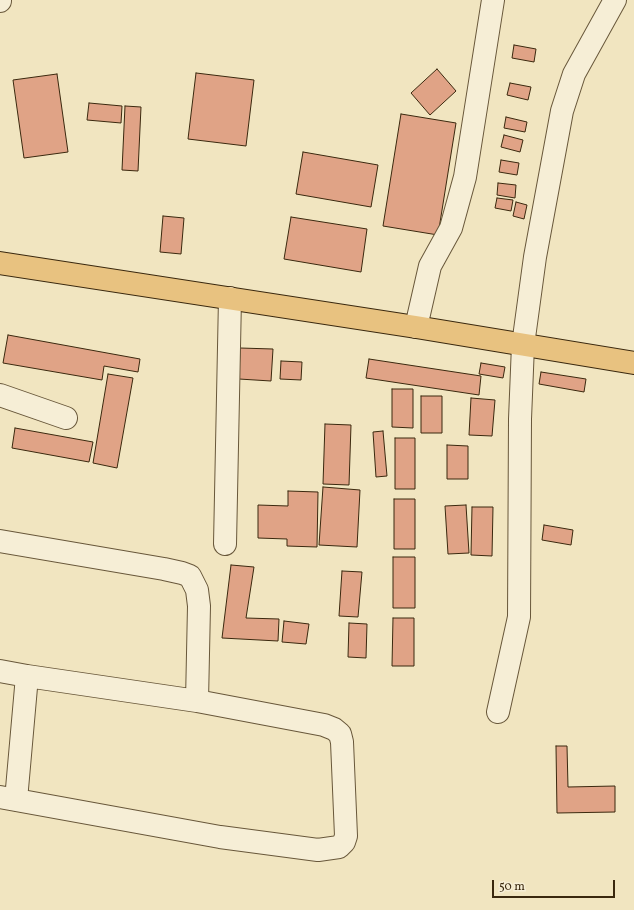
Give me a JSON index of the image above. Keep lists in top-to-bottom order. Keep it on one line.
{"scale_bar":"50 m"}
